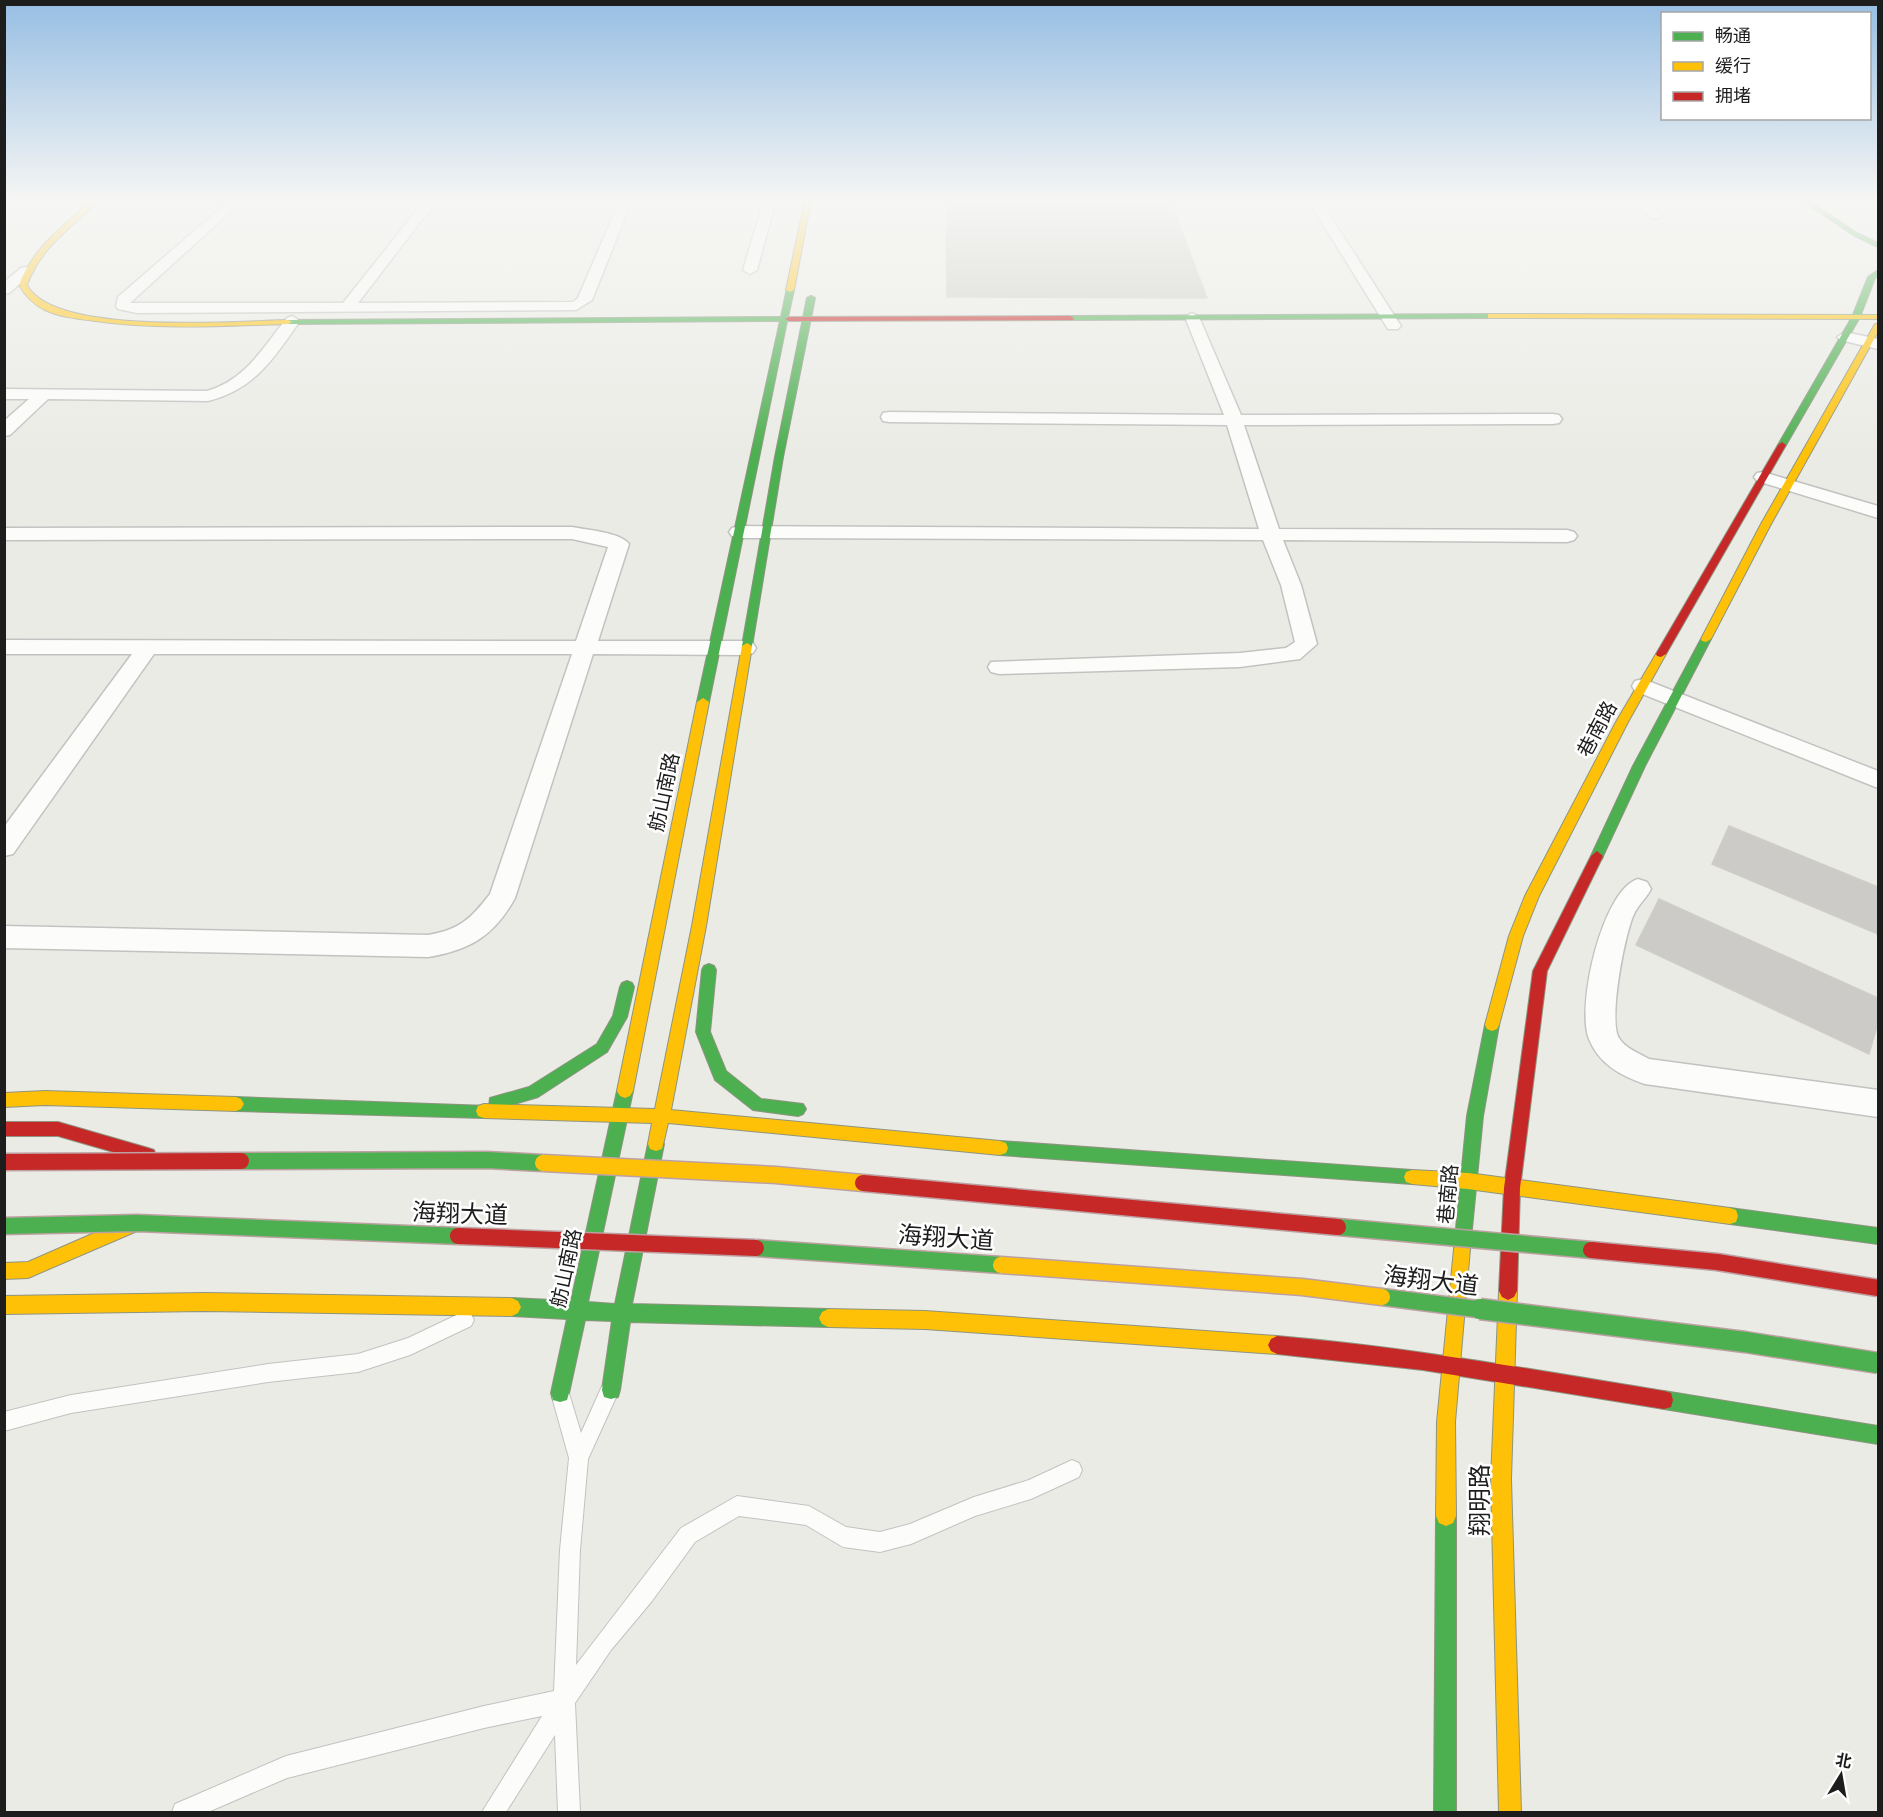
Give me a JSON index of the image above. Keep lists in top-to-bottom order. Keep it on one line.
{"streets":{"main road":["巷南路","舫山南路","海翔大道","翔明路"]},"crossings":[["巷南路","翔明路"]],"legend":["畅通","缓行","拥堵"],"north":"top"}
